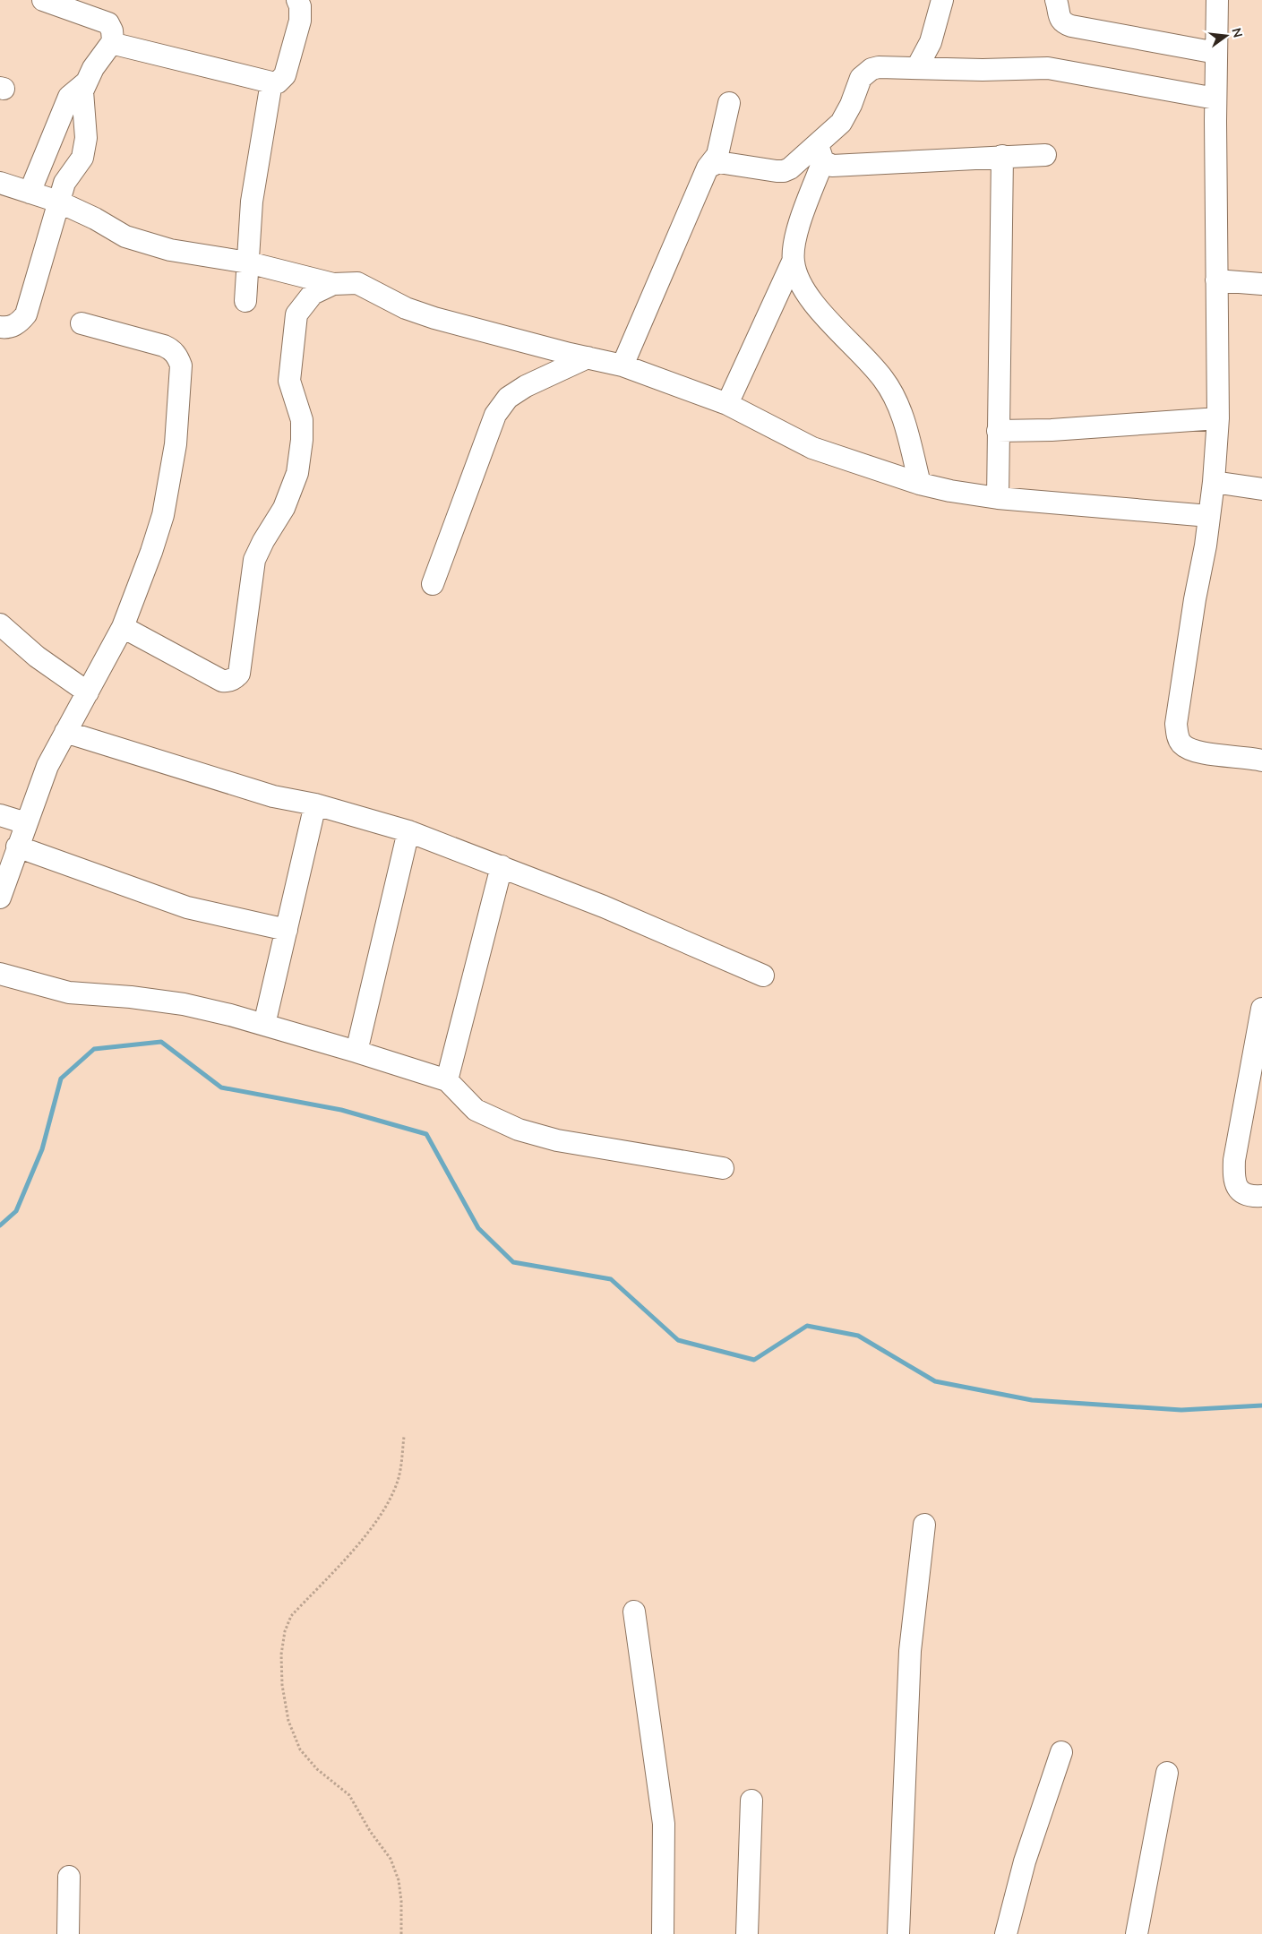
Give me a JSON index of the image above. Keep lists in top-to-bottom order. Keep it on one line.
{"north":"right"}
